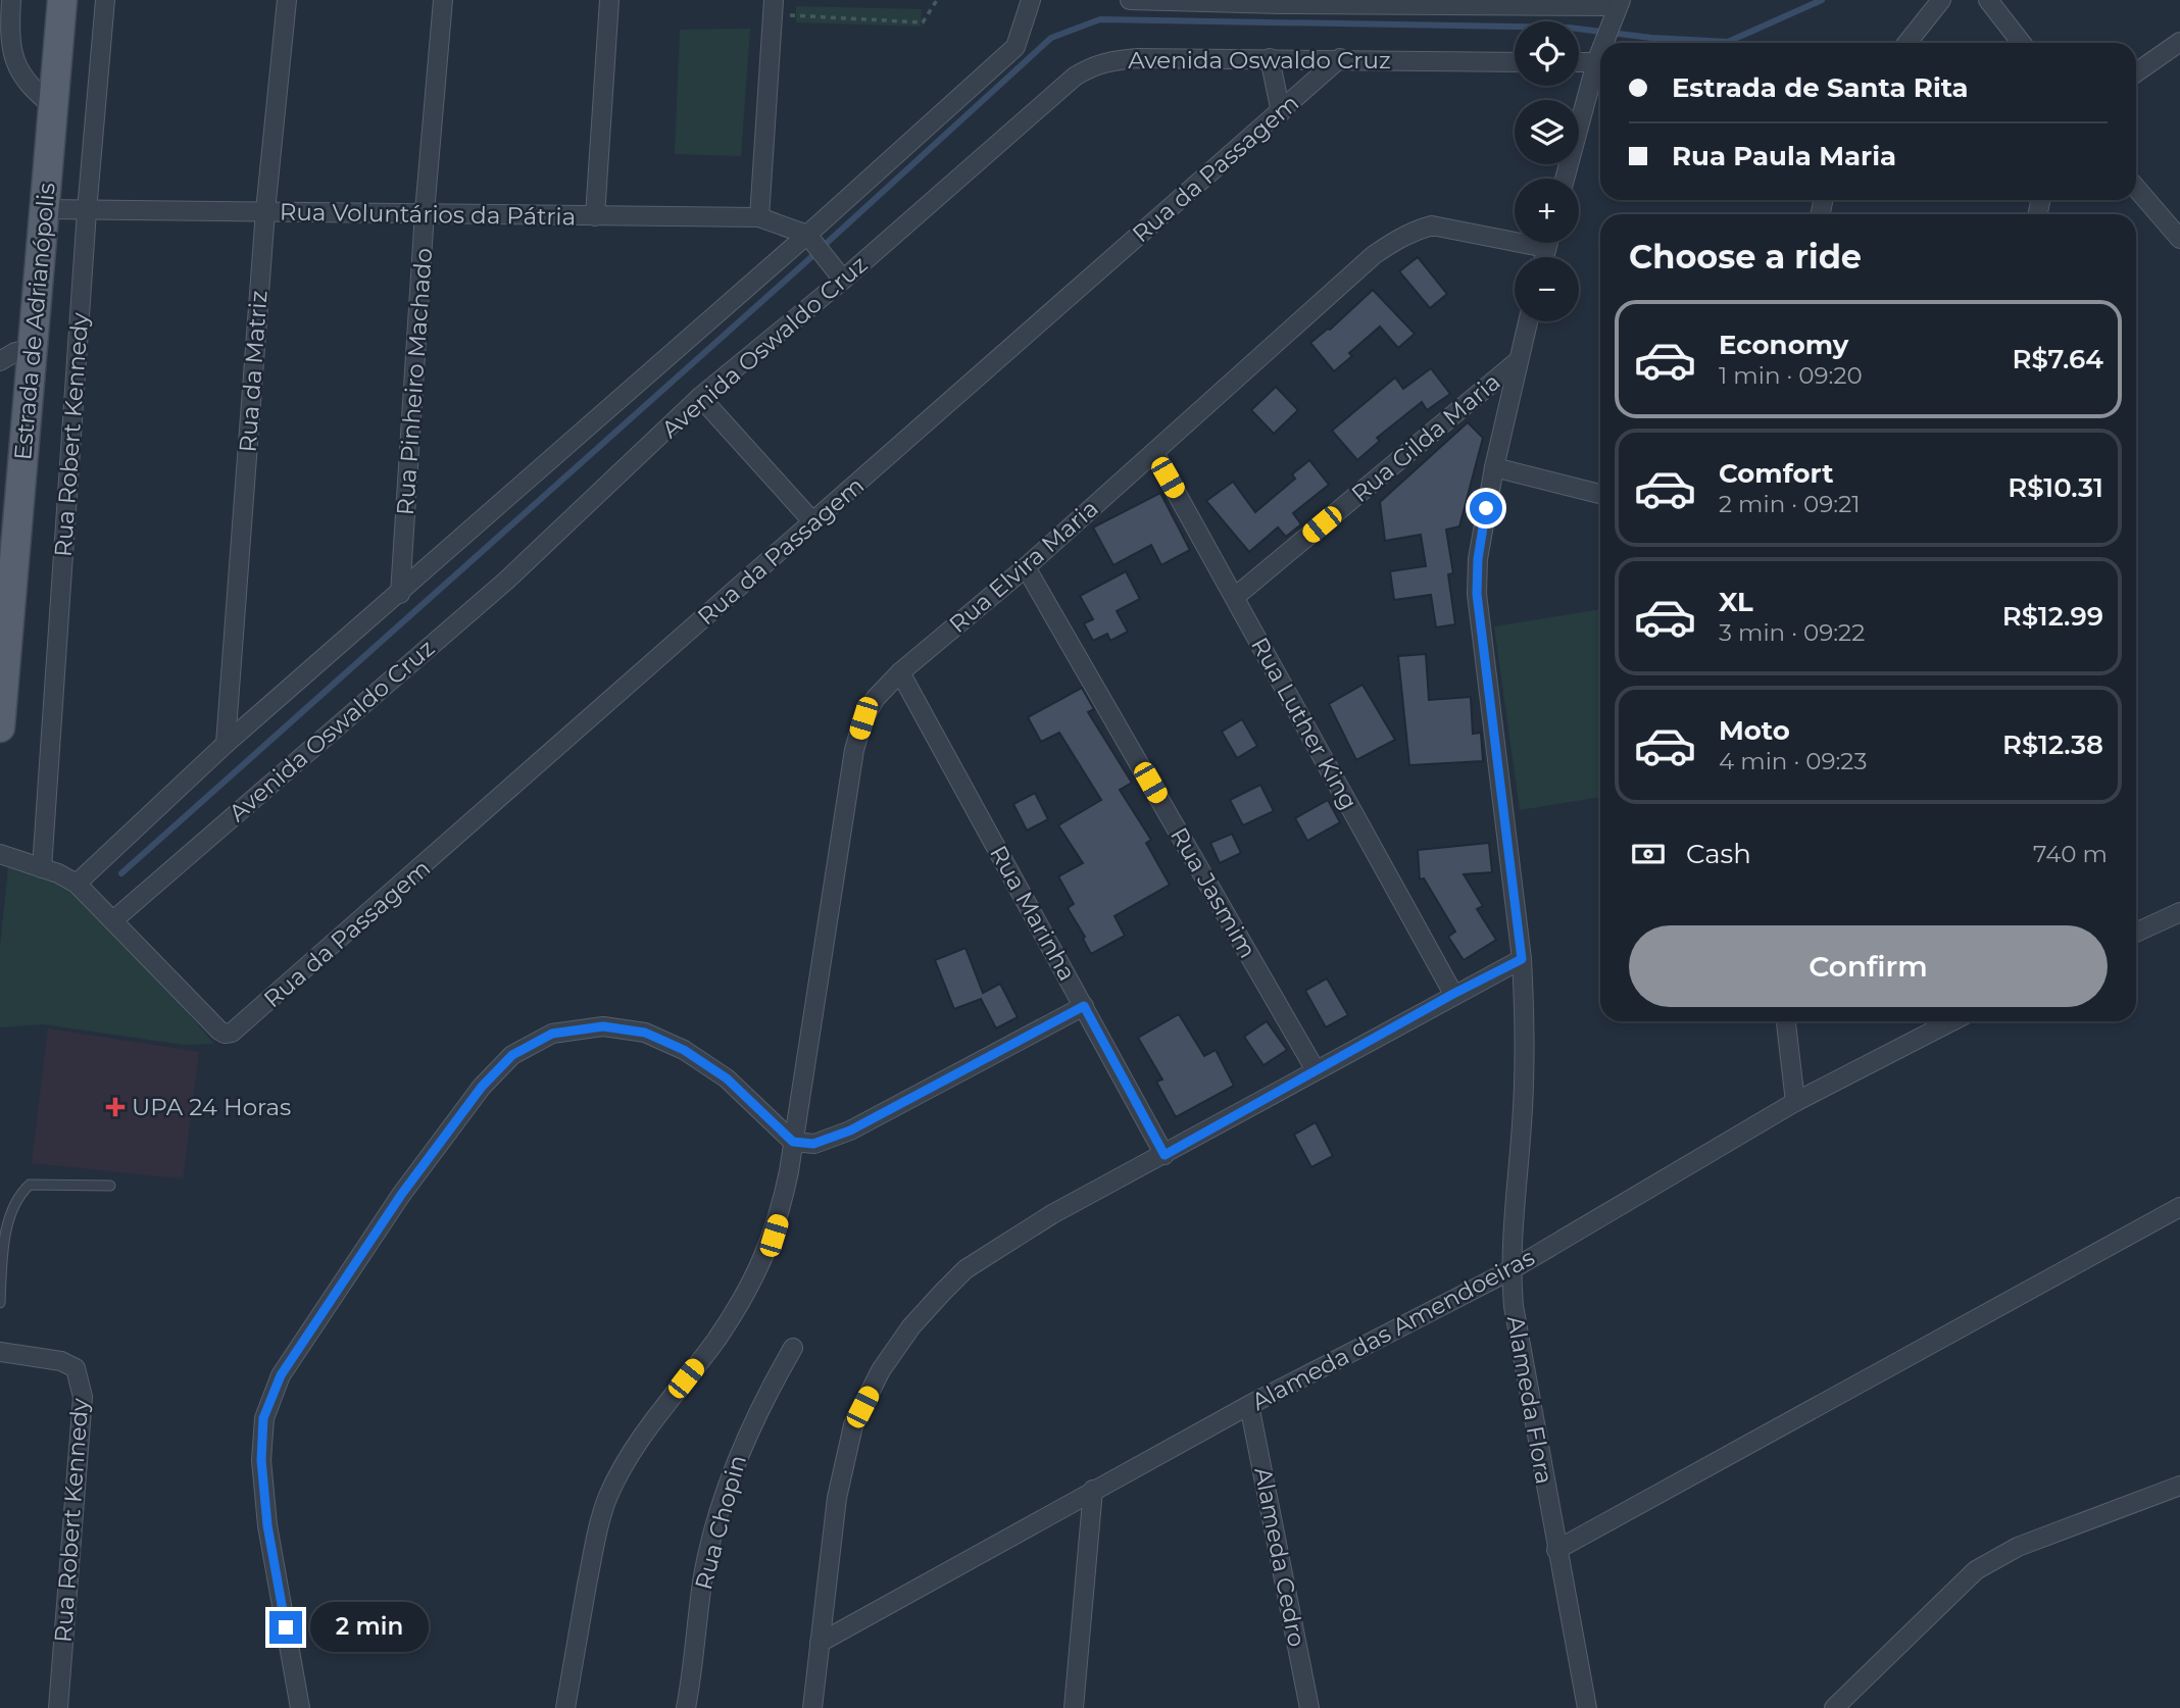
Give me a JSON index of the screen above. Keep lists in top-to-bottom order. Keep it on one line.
{"streets":{"main road":["Estrada de Adrianópolis"],"street":["Avenida Oswaldo Cruz","Rua da Passagem","Rua Voluntários da Pátria","Rua da Matriz","Rua Pinheiro Machado","Rua Robert Kennedy","Rua Gilda Maria","Rua Elvira Maria","Rua Luther King","Rua Jasmim","Rua Marinha","Alameda das Amendoeiras","Alameda Flora","Rua Chopin","Alameda Cedro"]},"crossings":[["Avenida Oswaldo Cruz","Rua da Passagem"],["Rua Voluntários da Pátria","Estrada de Adrianópolis"],["Rua Voluntários da Pátria","Rua da Matriz"],["Rua Voluntários da Pátria","Rua Pinheiro Machado"],["Rua Voluntários da Pátria","Rua Robert Kennedy"],["Rua Gilda Maria","Rua Luther King"],["Rua Gilda Maria","Alameda Flora"],["Rua Elvira Maria","Rua Luther King"],["Rua Elvira Maria","Rua Jasmim"],["Rua Elvira Maria","Rua Marinha"],["Alameda das Amendoeiras","Alameda Flora"],["Alameda das Amendoeiras","Alameda Cedro"]],"places":{"health":["UPA 24 Horas"]},"page":{"map_buttons":["+","−"],"banner":["Estrada de Santa Rita","Rua Paula Maria"],"heading":"Choose a ride","list":[{"name":"Economy","note":"1 min · 09:20","value":"R$7.64"},{"name":"Comfort","note":"2 min · 09:21","value":"R$10.31"},{"name":"XL","note":"3 min · 09:22","value":"R$12.99"},{"name":"Moto","note":"4 min · 09:23","value":"R$12.38"}],"pay":["Cash","740 m"],"buttons":"Confirm","bubble":"2 min"}}
